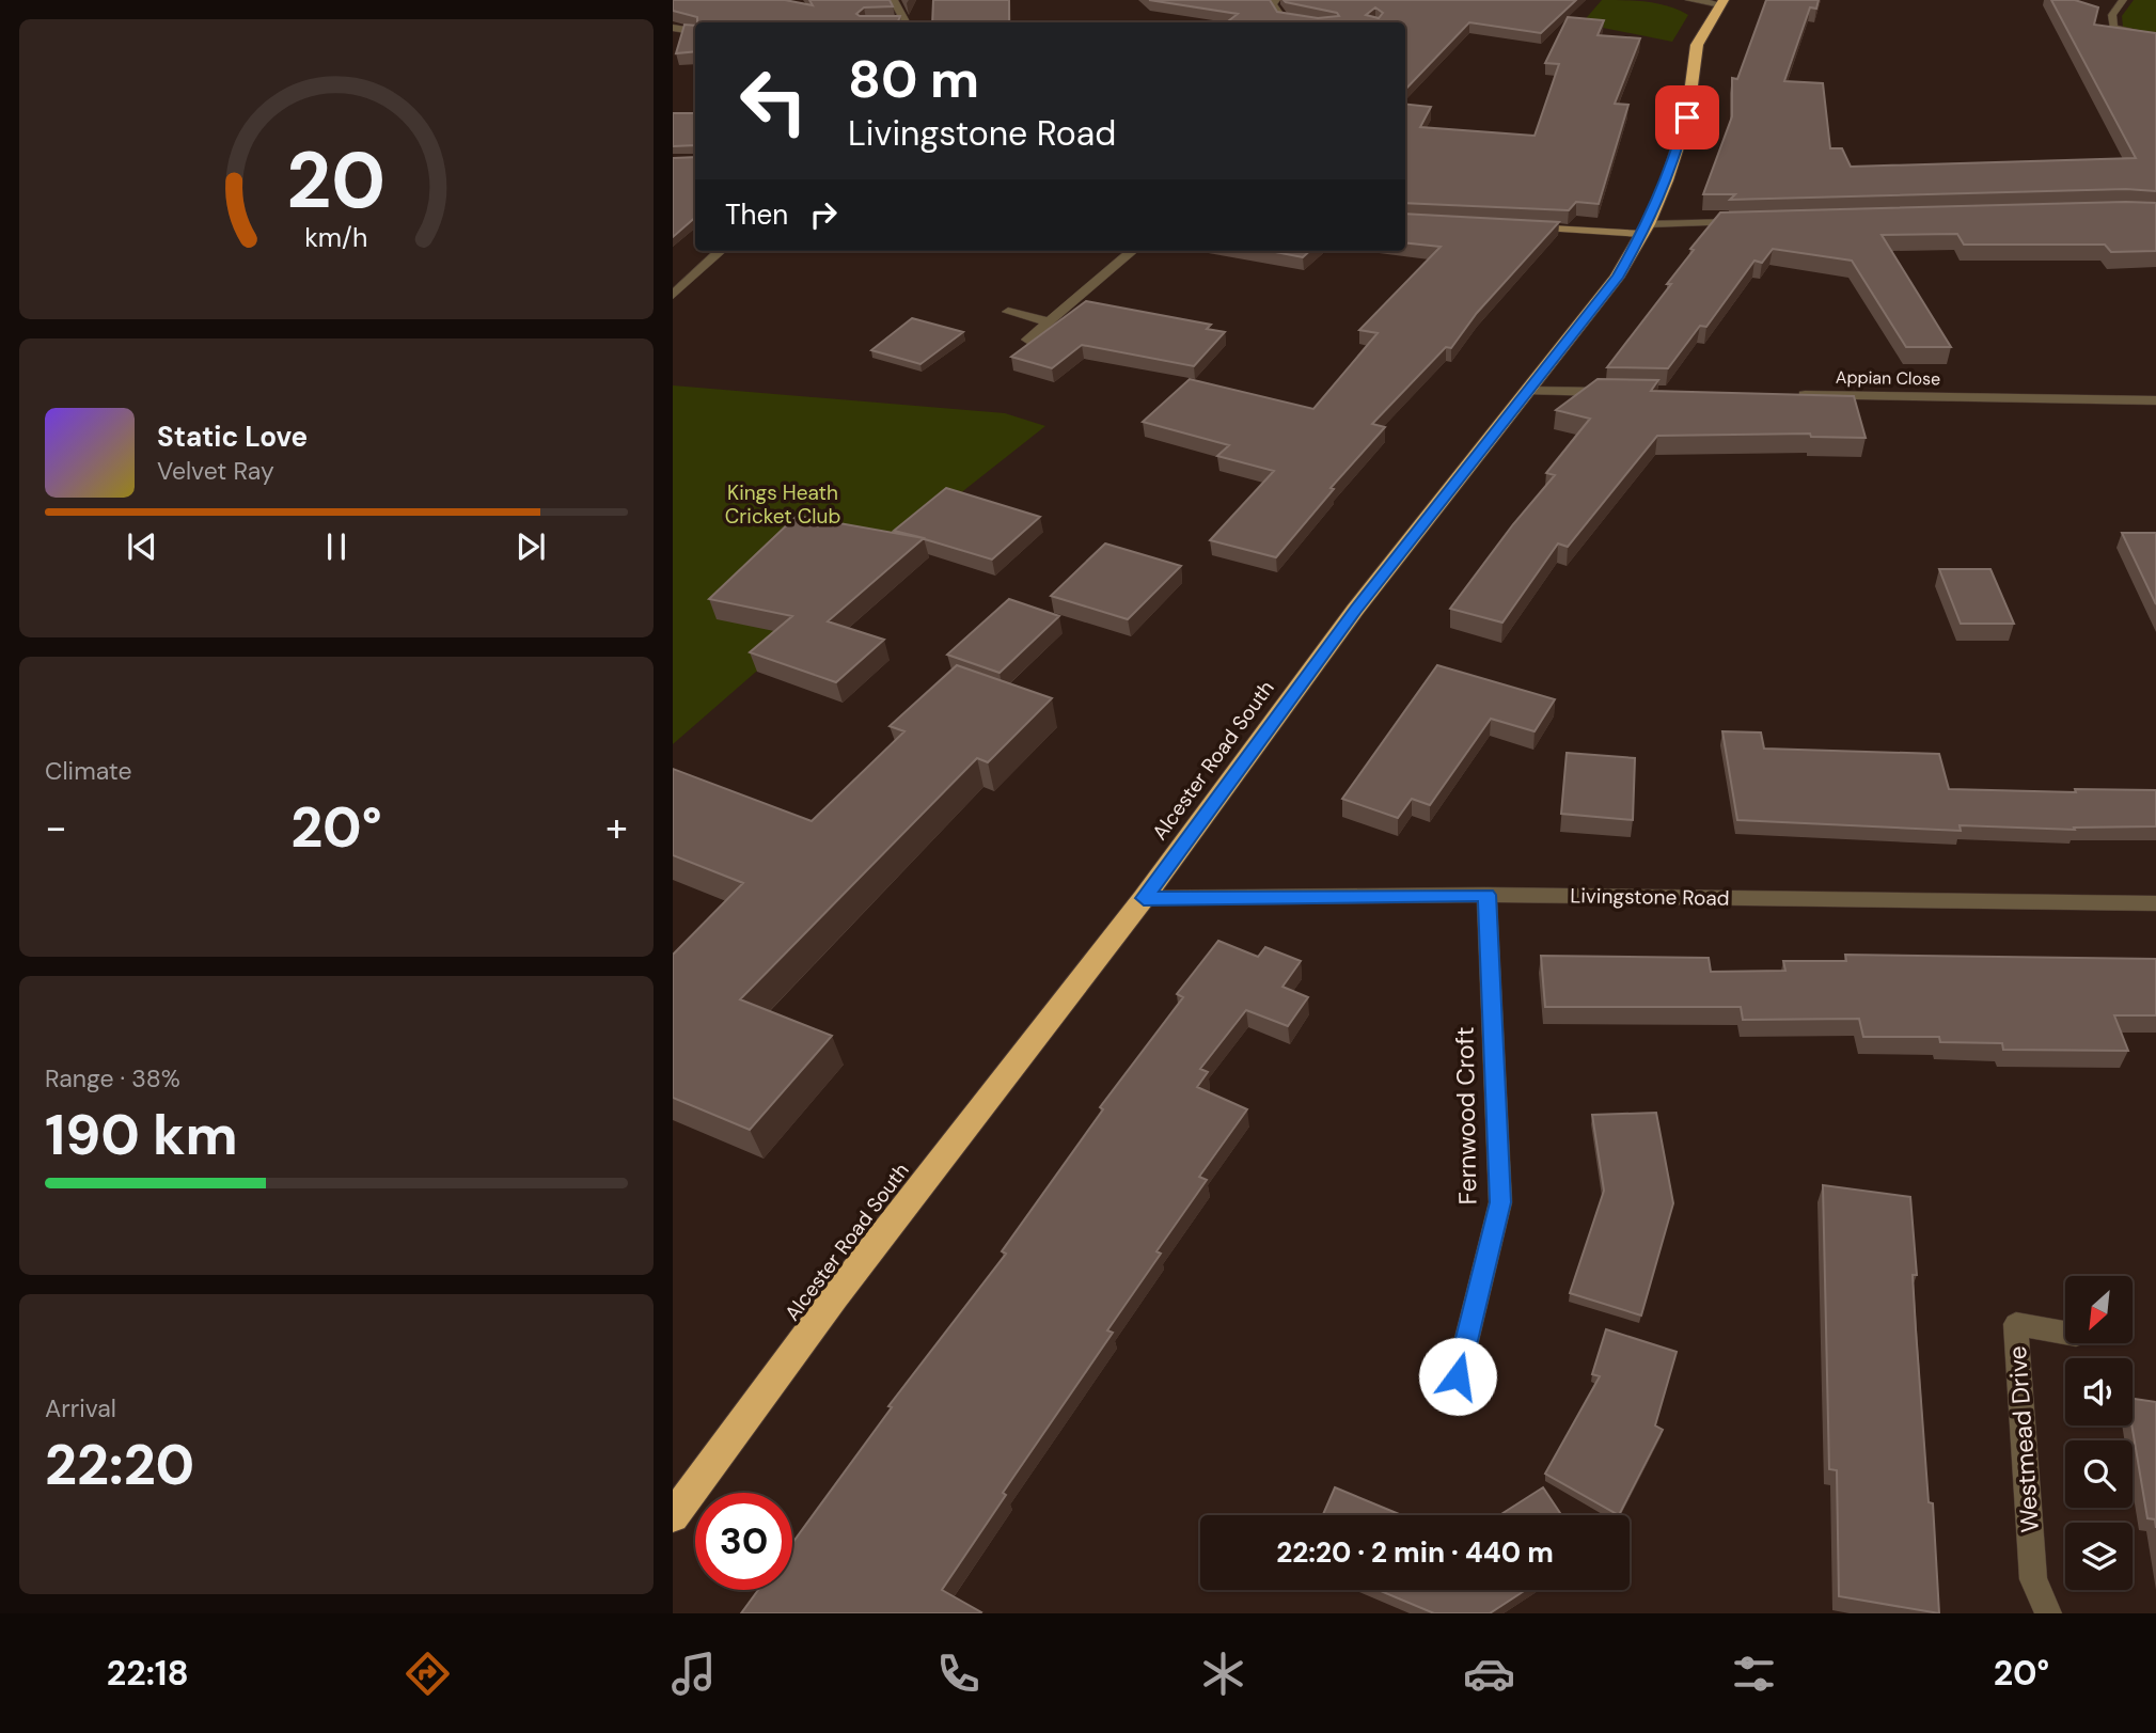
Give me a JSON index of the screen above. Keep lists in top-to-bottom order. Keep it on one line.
{"streets":{"highway":["Alcester Road South"],"street":["Appian Close","Livingstone Road","Fernwood Croft","Westmead Drive"]},"crossings":[["Alcester Road South","Livingstone Road"],["Livingstone Road","Fernwood Croft"]],"parks":["Kings Heath Cricket Club"],"north":"bottom left","page":{"turn":["80 m","Livingstone Road"],"then":"Then","song":["Static Love","Velvet Ray"],"tile":["Climate",["Range · 38%","190 km"],["Arrival","22:20"]],"heat":["−","20°","+"],"limit":"30","trip":"22:20 · 2 min · 440 m","tabs":["22:18","20°"],"gauge":["20","km/h"]}}
